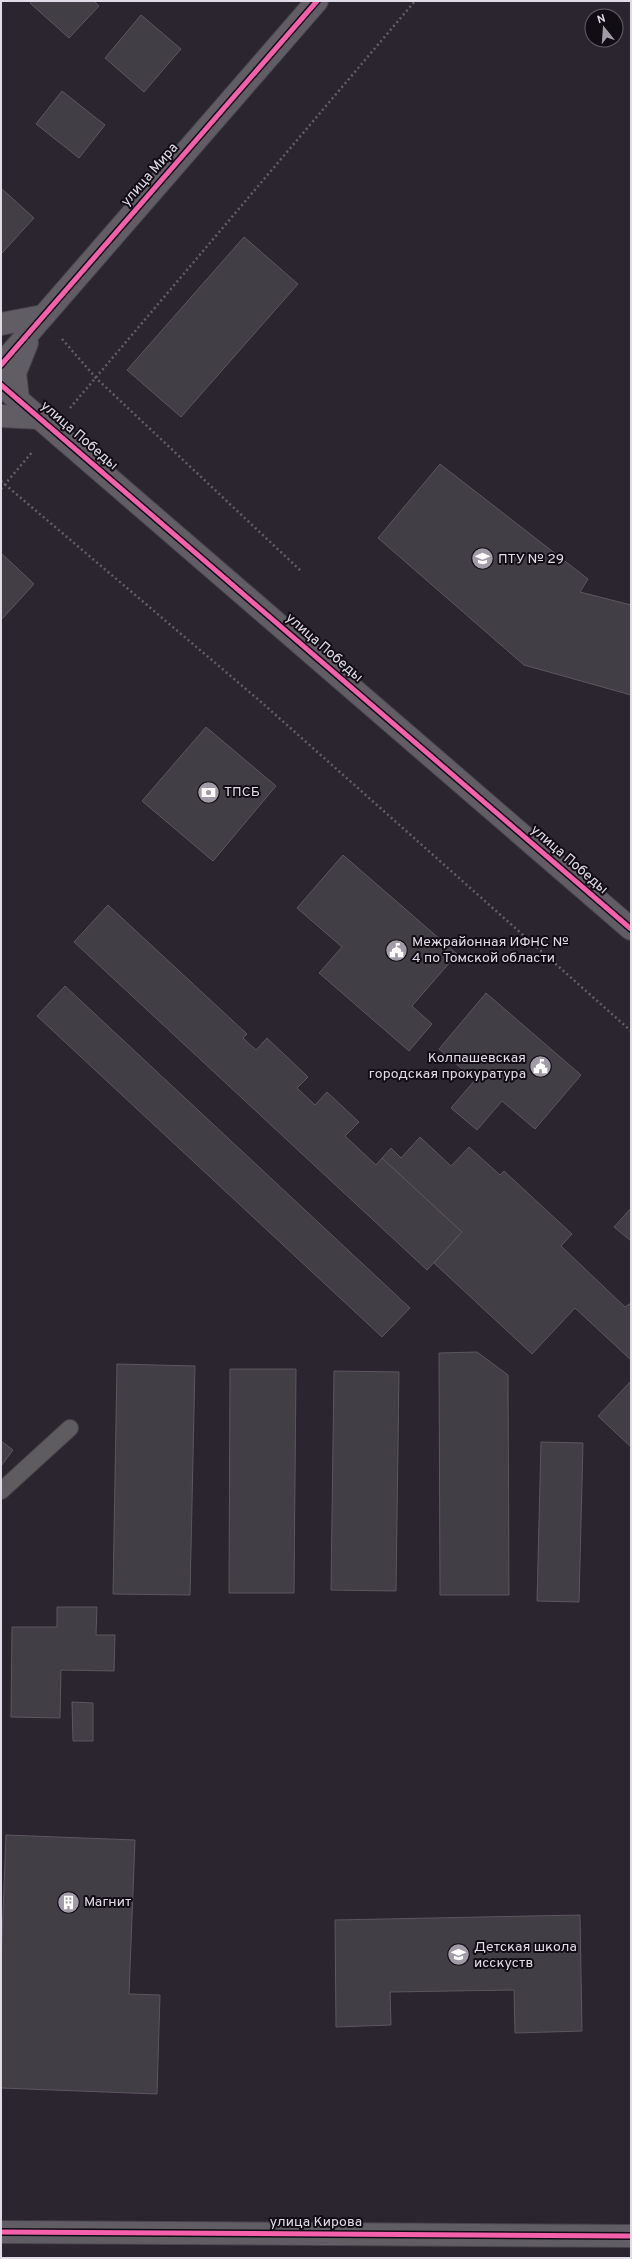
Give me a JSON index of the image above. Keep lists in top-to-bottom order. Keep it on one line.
{"streets":{"street":["улица Мира","улица Победы","улица Кирова"]},"places":{"school or university":["ПТУ № 29","Детская школа исскуств"],"bank":["ТПСБ"],"public building":["Межрайонная ИФНС № 4 по Томской области","Колпашевская городская прокуратура"],"building":["Магнит"]},"north":"top"}
